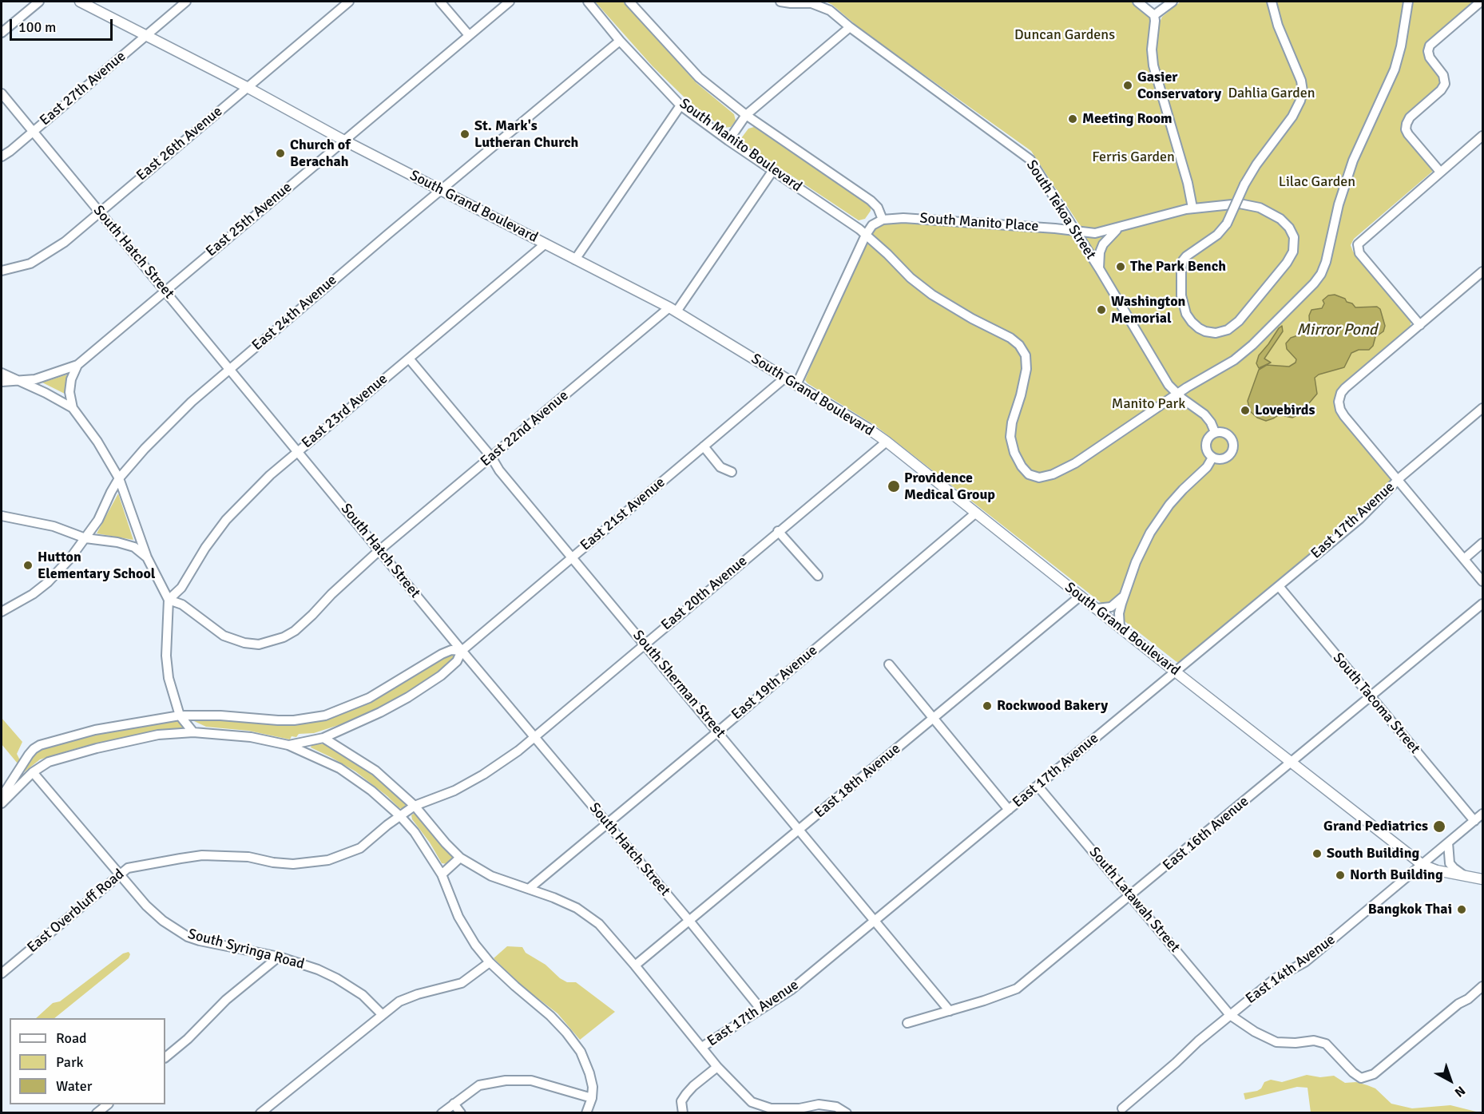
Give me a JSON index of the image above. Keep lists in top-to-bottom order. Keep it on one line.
{"streets":{"main road":["South Grand Boulevard"],"street":["East 27th Avenue","East 26th Avenue","South Manito Boulevard","South Tekoa Street","East 25th Avenue","South Manito Place","South Hatch Street","East 24th Avenue","East 23rd Avenue","East 22nd Avenue","East 21st Avenue","East 17th Avenue","East 20th Avenue","East 19th Avenue","South Sherman Street","South Tacoma Street","East 18th Avenue","East 16th Avenue","South Latawah Street","East Overbluff Road","South Syringa Road","East 14th Avenue"]},"crossings":[["East 27th Avenue","South Grand Boulevard"],["East 27th Avenue","South Hatch Street"],["East 26th Avenue","South Grand Boulevard"],["East 26th Avenue","South Hatch Street"],["South Manito Boulevard","South Tekoa Street"],["South Manito Boulevard","South Manito Place"],["South Manito Boulevard","East 24th Avenue"],["South Manito Boulevard","East 22nd Avenue"],["South Grand Boulevard","East 25th Avenue"],["South Grand Boulevard","East 24th Avenue"],["South Grand Boulevard","East 23rd Avenue"],["South Grand Boulevard","East 22nd Avenue"],["South Grand Boulevard","East 21st Avenue"],["South Grand Boulevard","East 17th Avenue"],["South Grand Boulevard","East 20th Avenue"],["South Grand Boulevard","East 19th Avenue"],["South Grand Boulevard","East 18th Avenue"],["South Grand Boulevard","East 16th Avenue"],["South Grand Boulevard","East 14th Avenue"],["South Tekoa Street","South Manito Place"],["East 25th Avenue","South Hatch Street"],["South Hatch Street","East 24th Avenue"],["South Hatch Street","East 23rd Avenue"],["South Hatch Street","East 22nd Avenue"],["South Hatch Street","East 21st Avenue"],["South Hatch Street","East 17th Avenue"],["South Hatch Street","East 20th Avenue"],["South Hatch Street","East 19th Avenue"],["South Hatch Street","East 18th Avenue"],["East 23rd Avenue","East 22nd Avenue"],["East 23rd Avenue","South Sherman Street"],["East 22nd Avenue","South Sherman Street"],["East 21st Avenue","South Sherman Street"],["East 17th Avenue","South Sherman Street"],["East 17th Avenue","South Tacoma Street"],["East 17th Avenue","South Latawah Street"],["East 20th Avenue","South Sherman Street"],["East 20th Avenue","East Overbluff Road"],["East 19th Avenue","South Sherman Street"],["South Sherman Street","East 18th Avenue"],["South Sherman Street","East 16th Avenue"],["South Tacoma Street","East 16th Avenue"],["South Tacoma Street","East 14th Avenue"],["East 16th Avenue","South Latawah Street"],["South Latawah Street","East 14th Avenue"],["East Overbluff Road","South Syringa Road"]],"water":["Mirror Pond"],"parks":["Duncan Gardens","Dahlia Garden","Ferris Garden","Lilac Garden","Manito Park"],"places":["Gasier Conservatory","Meeting Room","St. Mark's Lutheran Church","Church of Berachah","The Park Bench","Washington Memorial","Lovebirds","Providence Medical Group","Hutton Elementary School","Rockwood Bakery","Grand Pediatrics","South Building","North Building","Bangkok Thai"],"legend":["Road","Park","Water"],"scale_bar":"100 m","north":"bottom right"}
